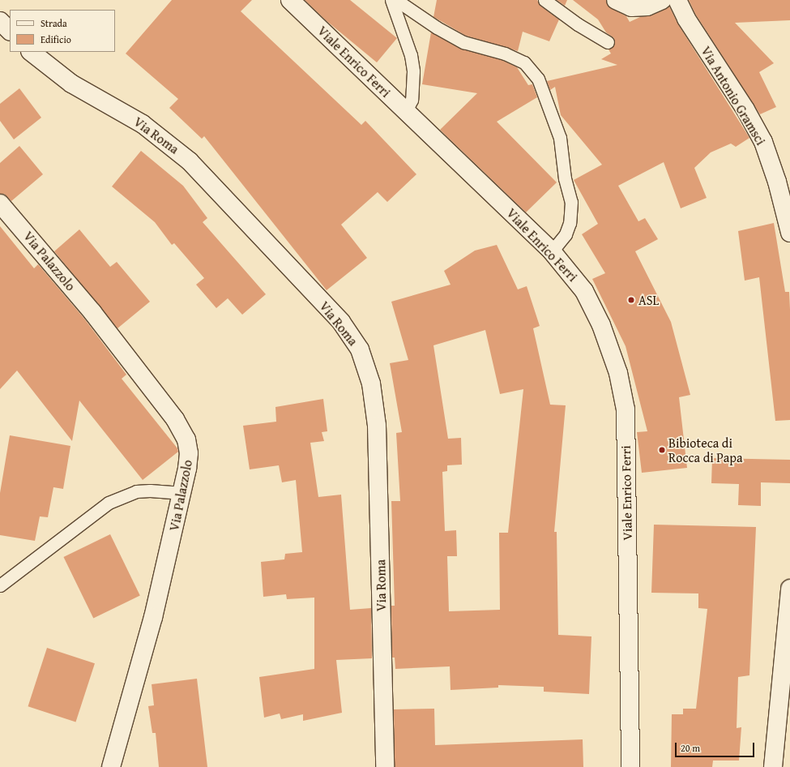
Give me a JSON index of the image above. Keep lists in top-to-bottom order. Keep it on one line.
{"streets":{"street":["Viale Enrico Ferri","Via Antonio Gramsci","Via Roma","Via Palazzolo"]},"places":["ASL","Bibioteca di Rocca di Papa"],"legend":["Strada","Edificio"],"scale_bar":"20 m"}
